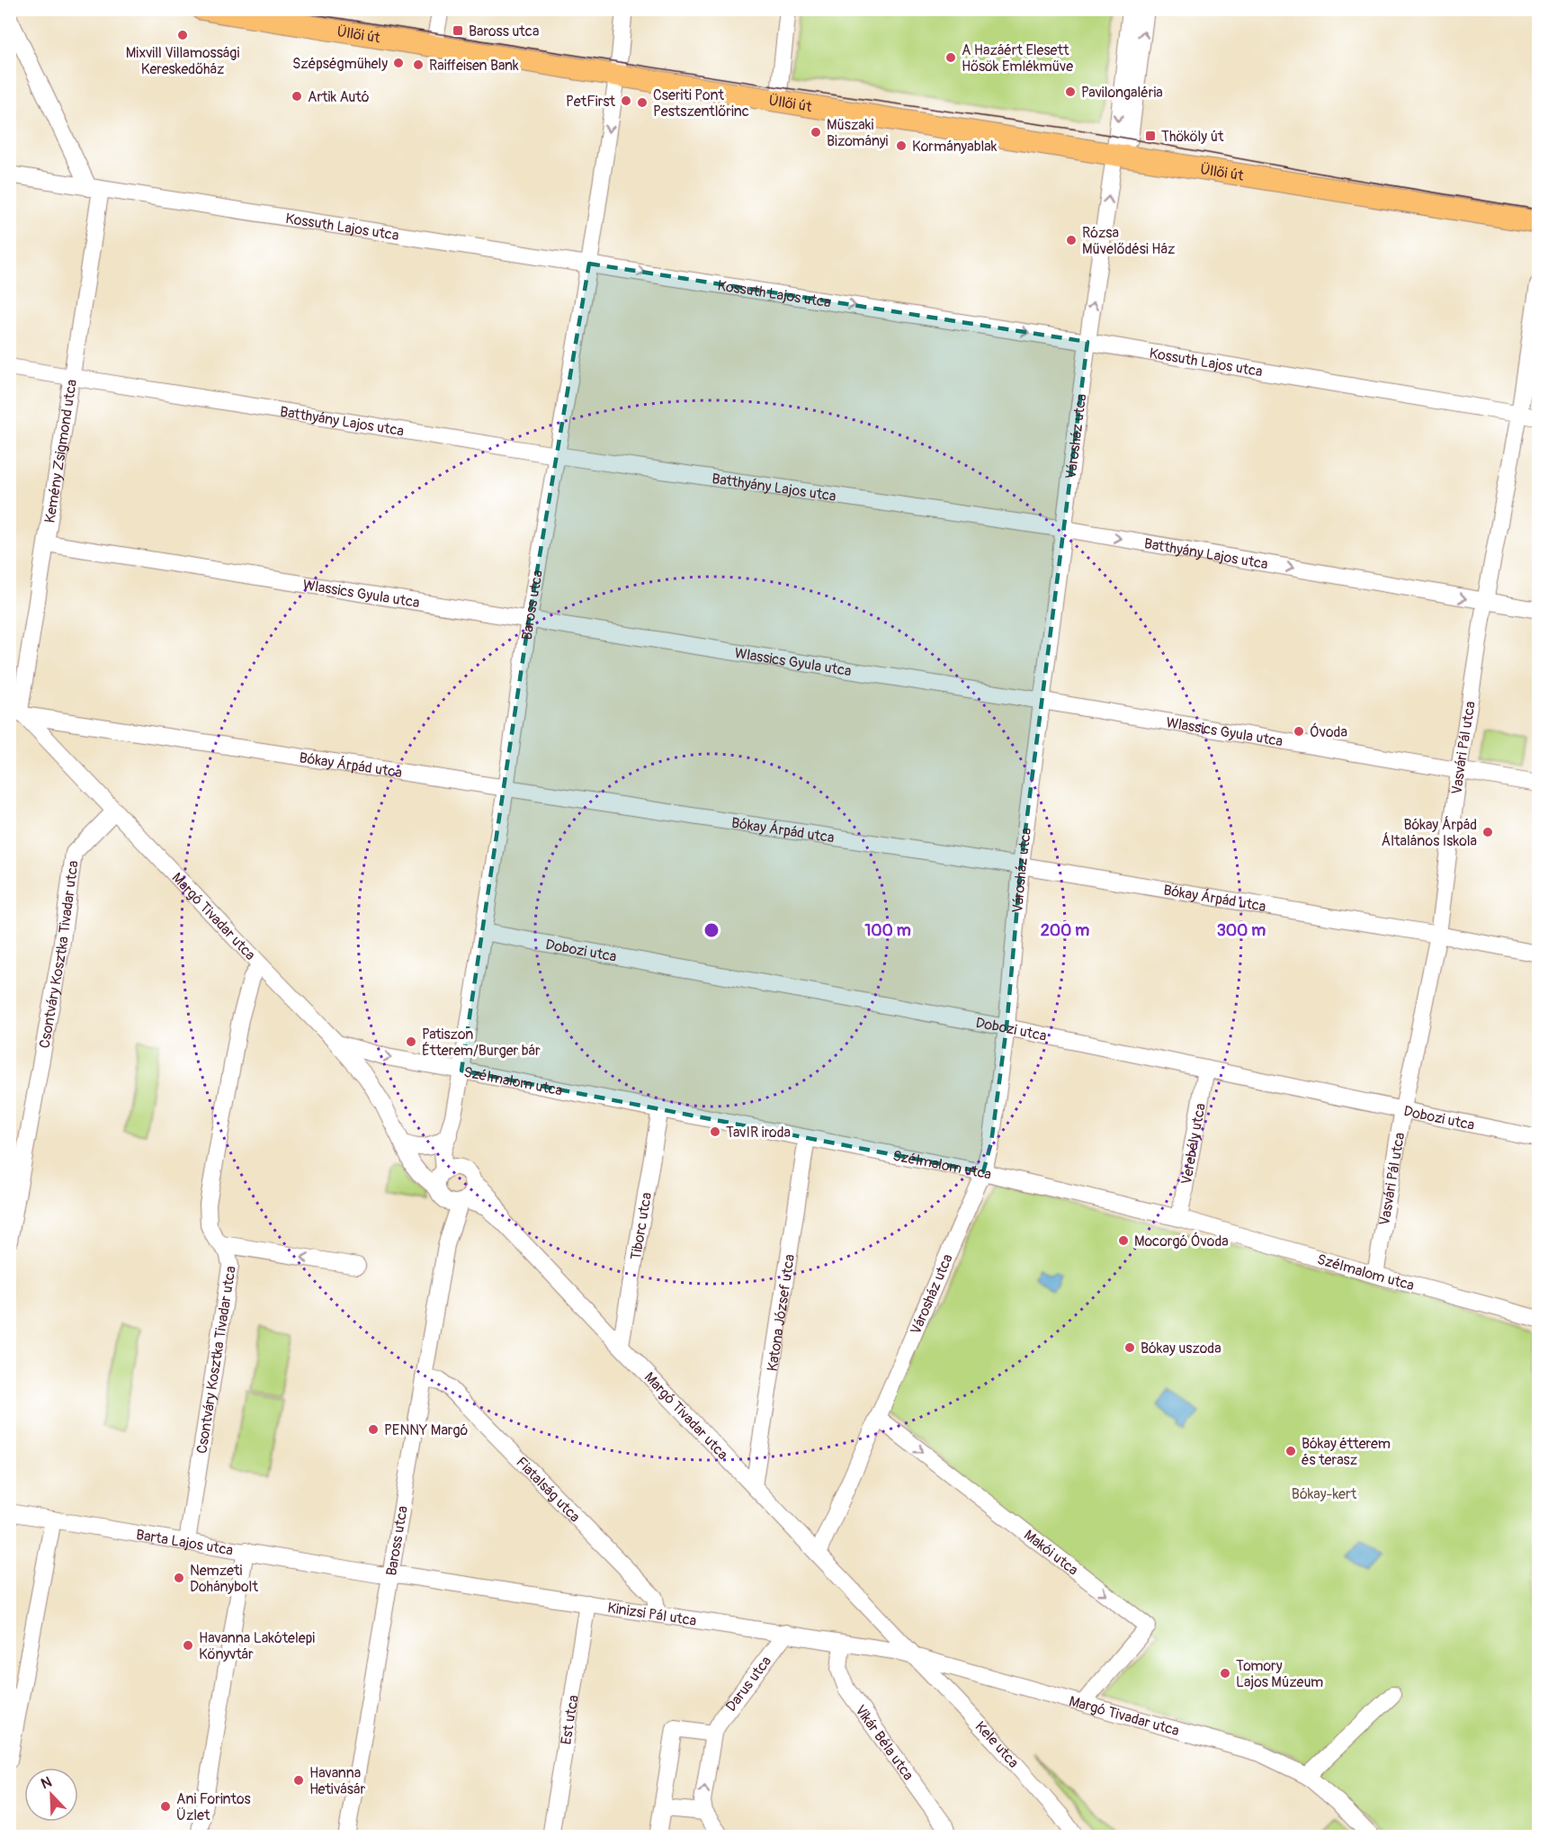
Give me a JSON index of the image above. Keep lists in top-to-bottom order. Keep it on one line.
{"streets":{"main road":["Üllői út"],"street":["Kossuth Lajos utca","Batthyány Lajos utca","Városház utca","Kemény Zsigmond utca","Wlassics Gyula utca","Baross utca","Vasvári Pál utca","Bókay Árpád utca","Margó Tivadar utca","Dobozi utca","Csontváry Kosztka Tivadar utca","Szélmalom utca","Verebély utca","Tiborc utca","Katona József utca","Fiatalság utca","Barta Lajos utca","Makói utca","Kinizsi Pál utca","Darus utca","Est utca","Vikár Béla utca","Kele utca"]},"crossings":[["Üllői út","Városház utca"],["Üllői út","Baross utca"],["Kossuth Lajos utca","Városház utca"],["Kossuth Lajos utca","Kemény Zsigmond utca"],["Kossuth Lajos utca","Baross utca"],["Kossuth Lajos utca","Vasvári Pál utca"],["Batthyány Lajos utca","Városház utca"],["Batthyány Lajos utca","Kemény Zsigmond utca"],["Batthyány Lajos utca","Baross utca"],["Batthyány Lajos utca","Vasvári Pál utca"],["Városház utca","Wlassics Gyula utca"],["Városház utca","Bókay Árpád utca"],["Városház utca","Margó Tivadar utca"],["Városház utca","Dobozi utca"],["Városház utca","Szélmalom utca"],["Városház utca","Makói utca"],["Kemény Zsigmond utca","Wlassics Gyula utca"],["Kemény Zsigmond utca","Bókay Árpád utca"],["Kemény Zsigmond utca","Margó Tivadar utca"],["Wlassics Gyula utca","Baross utca"],["Wlassics Gyula utca","Vasvári Pál utca"],["Baross utca","Bókay Árpád utca"],["Baross utca","Margó Tivadar utca"],["Baross utca","Dobozi utca"],["Baross utca","Szélmalom utca"],["Baross utca","Fiatalság utca"],["Baross utca","Barta Lajos utca"],["Baross utca","Kinizsi Pál utca"],["Vasvári Pál utca","Bókay Árpád utca"],["Vasvári Pál utca","Dobozi utca"],["Vasvári Pál utca","Szélmalom utca"],["Bókay Árpád utca","Margó Tivadar utca"],["Margó Tivadar utca","Csontváry Kosztka Tivadar utca"],["Margó Tivadar utca","Szélmalom utca"],["Margó Tivadar utca","Tiborc utca"],["Margó Tivadar utca","Katona József utca"],["Margó Tivadar utca","Makói utca"],["Margó Tivadar utca","Kinizsi Pál utca"],["Margó Tivadar utca","Kele utca"],["Dobozi utca","Verebély utca"],["Csontváry Kosztka Tivadar utca","Barta Lajos utca"],["Szélmalom utca","Verebély utca"],["Szélmalom utca","Tiborc utca"],["Szélmalom utca","Katona József utca"],["Fiatalság utca","Kinizsi Pál utca"],["Barta Lajos utca","Kinizsi Pál utca"],["Kinizsi Pál utca","Darus utca"],["Kinizsi Pál utca","Est utca"],["Kinizsi Pál utca","Vikár Béla utca"],["Kinizsi Pál utca","Kele utca"]],"one_way":["Darus utca"],"parks":["Bókay-kert"],"places":{"transit":["Baross utca","Thököly út"],"other":["Mixvill Villamossági Kereskedőház","A Hazáért Elesett Hősök Emlékműve","Szépségműhely","Raiffeisen Bank","Pavilongaléria","Artik Autó","PetFirst","Cseriti Pont Pestszentlőrinc","Műszaki Bizományi","Kormányablak","Rózsa Művelődési Ház","Óvoda","Bókay Árpád Általános Iskola","Patiszon Étterem/Burger bár","TavIR iroda","Mocorgó Óvoda","Bókay uszoda","PENNY Margó","Bókay étterem és terasz","Nemzeti Dohánybolt","Havanna Lakótelepi Könyvtár","Tomory Lajos Múzeum","Havanna Hetivásár","Ani Forintos Üzlet"]},"north":"top left","rings":["100 m","200 m","300 m"]}
